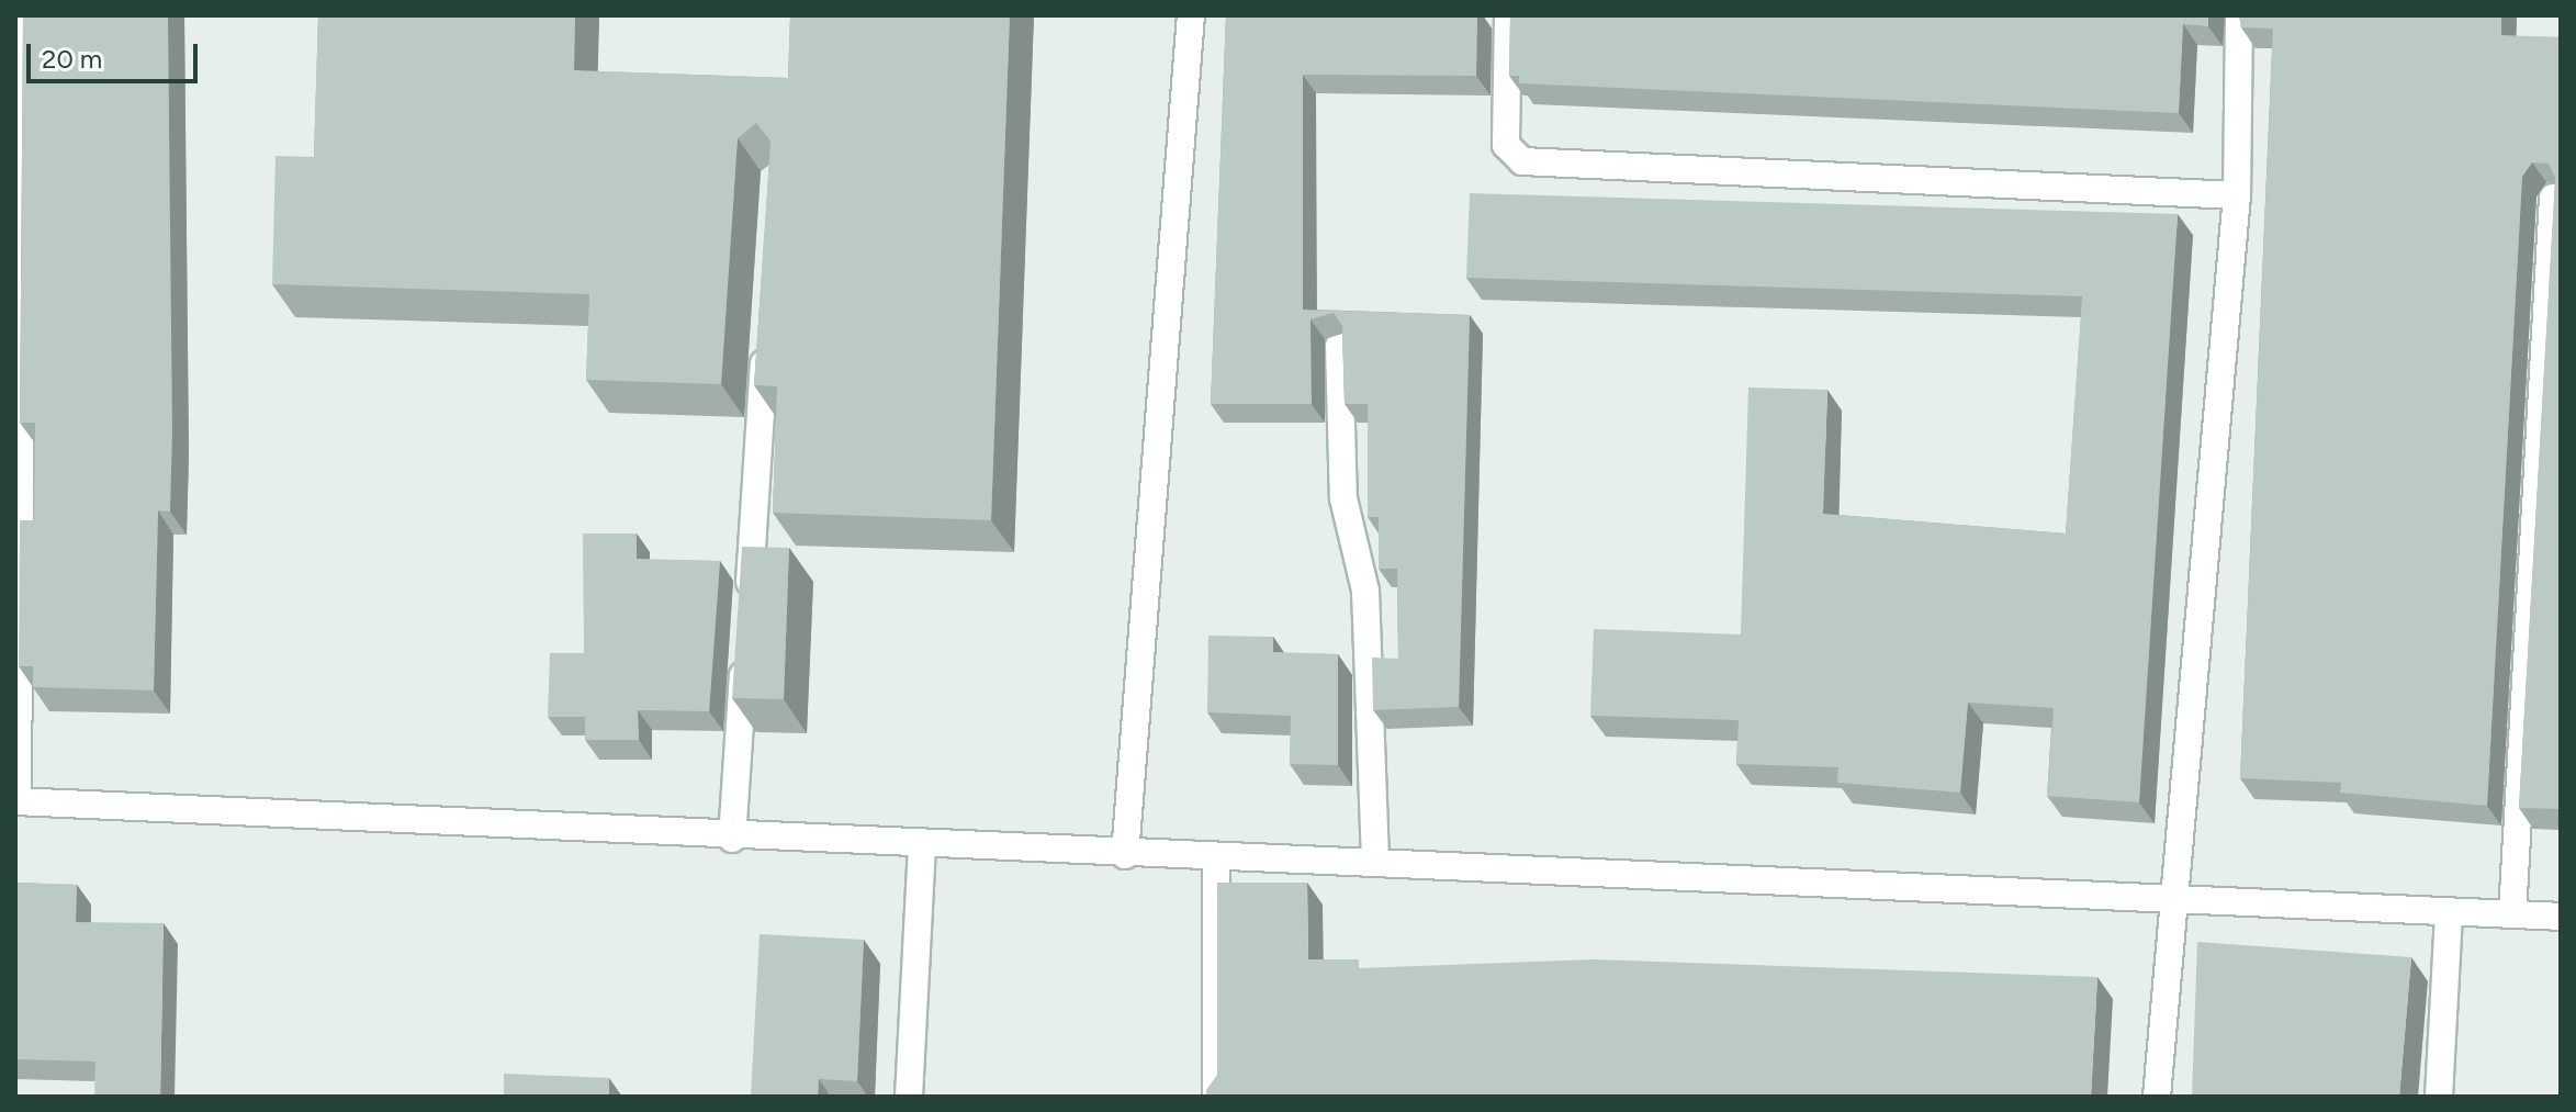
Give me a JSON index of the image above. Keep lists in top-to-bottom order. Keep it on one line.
{"scale_bar":"20 m"}
